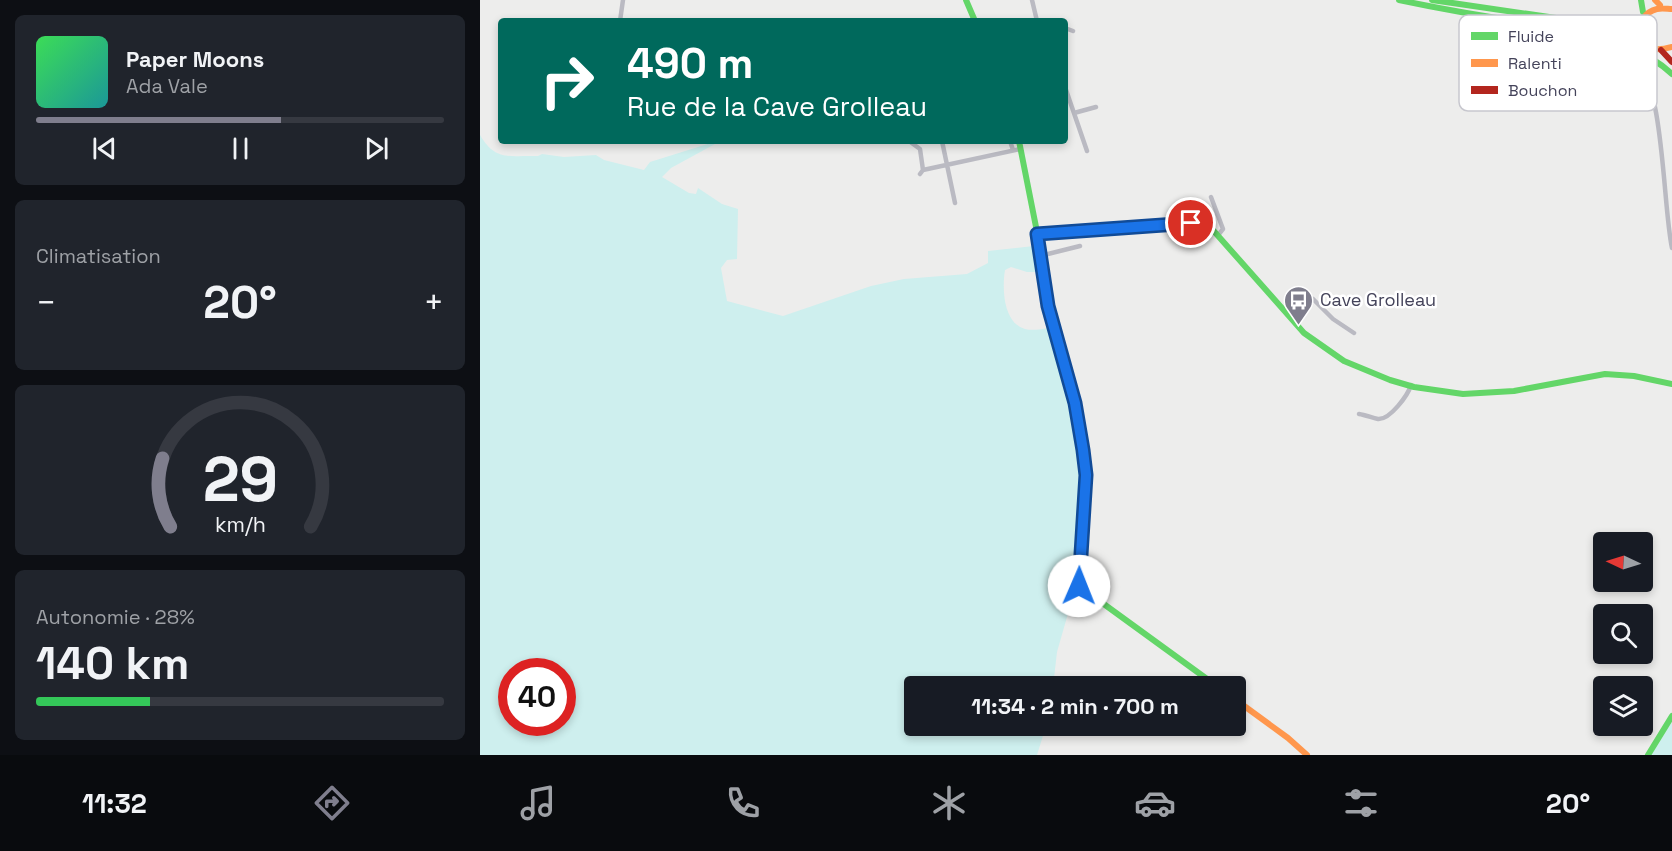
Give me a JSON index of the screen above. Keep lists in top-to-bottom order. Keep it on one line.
{"places":{"bus stop":["Cave Grolleau"]},"legend":["Fluide","Ralenti","Bouchon"],"north":"left","page":{"turn":["490 m","Rue de la Cave Grolleau"],"song":["Paper Moons","Ada Vale"],"tile":["Climatisation",["Autonomie · 28%","140 km"]],"heat":["−","20°","+"],"limit":"40","trip":"11:34 · 2 min · 700 m","tabs":["11:32","20°"],"gauge":["29","km/h"]}}
